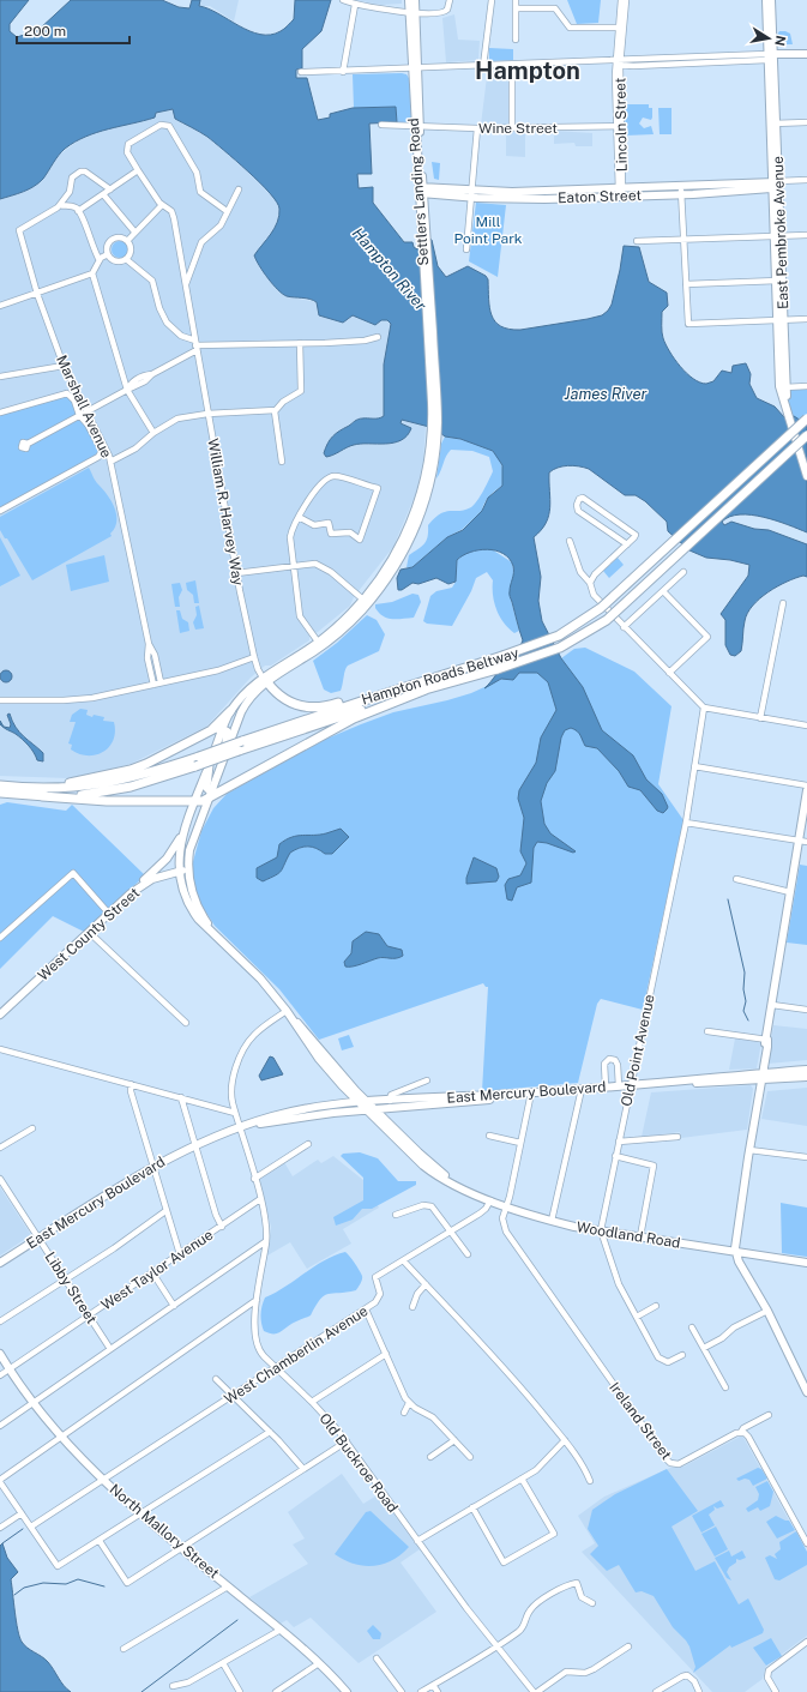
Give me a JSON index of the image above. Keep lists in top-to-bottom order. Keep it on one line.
{"streets":{"highway":["Hampton Roads Beltway"],"main road":["Settlers Landing Road","Eaton Street","East Pembroke Avenue","West County Street","East Mercury Boulevard","Woodland Road","North Mallory Street"],"street":["Lincoln Street","Wine Street","Marshall Avenue","William R. Harvey Way","Old Point Avenue","West Taylor Avenue","Libby Street","West Chamberlin Avenue","Ireland Street","Old Buckroe Road"]},"crossings":[["Lincoln Street","Wine Street"],["Lincoln Street","Eaton Street"],["Wine Street","Settlers Landing Road"],["Settlers Landing Road","Eaton Street"],["Settlers Landing Road","William R. Harvey Way"],["Settlers Landing Road","West County Street"],["Settlers Landing Road","Woodland Road"],["Eaton Street","East Pembroke Avenue"],["West County Street","Woodland Road"],["Old Point Avenue","East Mercury Boulevard"],["Old Point Avenue","Woodland Road"],["East Mercury Boulevard","Woodland Road"],["East Mercury Boulevard","Libby Street"],["East Mercury Boulevard","Ireland Street"],["East Mercury Boulevard","Old Buckroe Road"],["Woodland Road","West Chamberlin Avenue"],["Woodland Road","Ireland Street"],["Woodland Road","Old Buckroe Road"],["West Taylor Avenue","Libby Street"],["West Taylor Avenue","Old Buckroe Road"],["West Taylor Avenue","North Mallory Street"],["West Chamberlin Avenue","Old Buckroe Road"],["West Chamberlin Avenue","North Mallory Street"]],"districts":["Hampton"],"water":["Hampton River","James River"],"parks":["Mill Point Park"],"scale_bar":"200 m","north":"right"}
